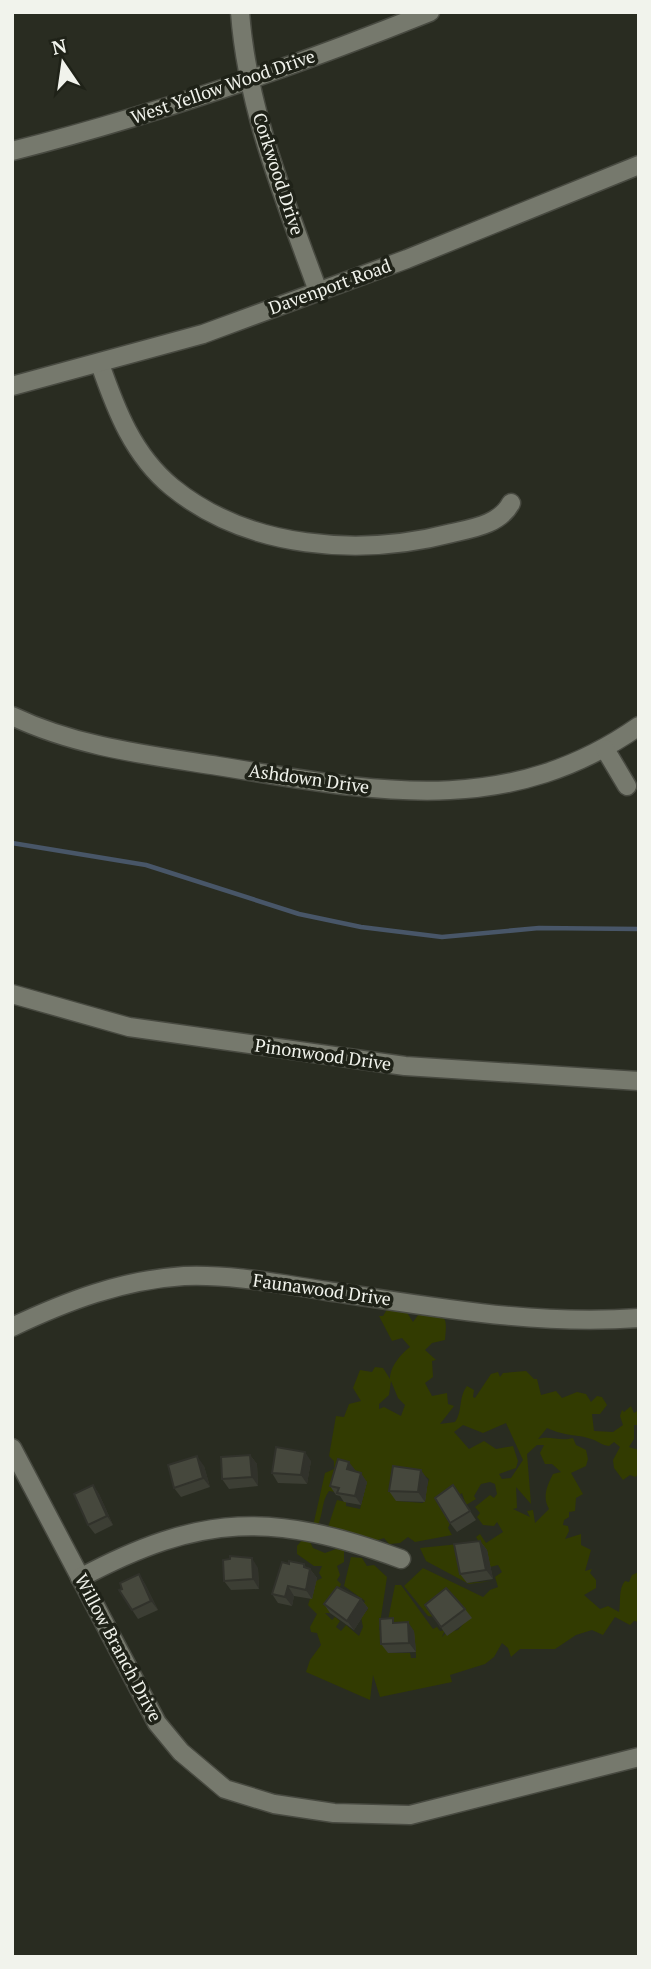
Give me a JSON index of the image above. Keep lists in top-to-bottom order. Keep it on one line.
{"streets":{"street":["West Yellow Wood Drive","Corkwood Drive","Davenport Road","Ashdown Drive","Pinonwood Drive","Faunawood Drive","Willow Branch Drive"]},"crossings":[["West Yellow Wood Drive","Corkwood Drive"],["Corkwood Drive","Davenport Road"]],"north":"top"}
